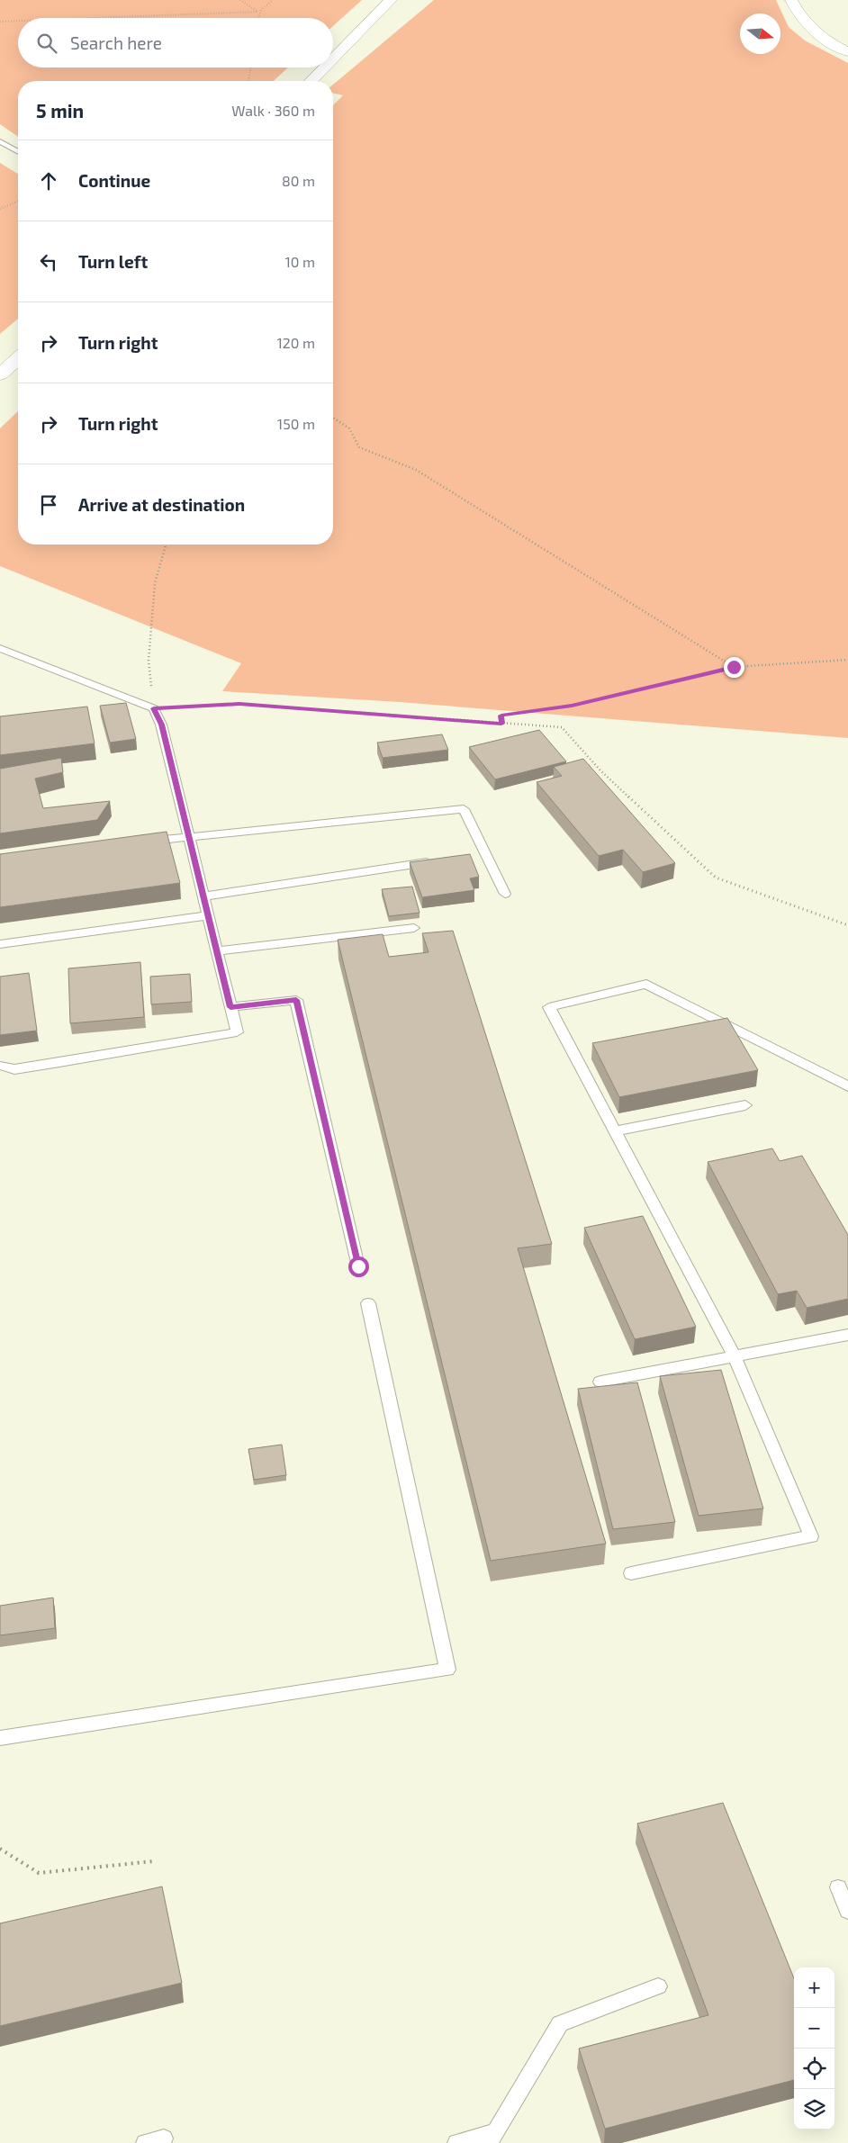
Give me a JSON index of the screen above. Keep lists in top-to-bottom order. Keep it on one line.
{"north":"right","page":{"search":"Search here","heading":["5 min","Walk · 360 m"],"list":[["Continue","80 m"],["Turn left","10 m"],["Turn right","120 m"],["Turn right","150 m"],"Arrive at destination"],"map_buttons":["+","−"]}}
